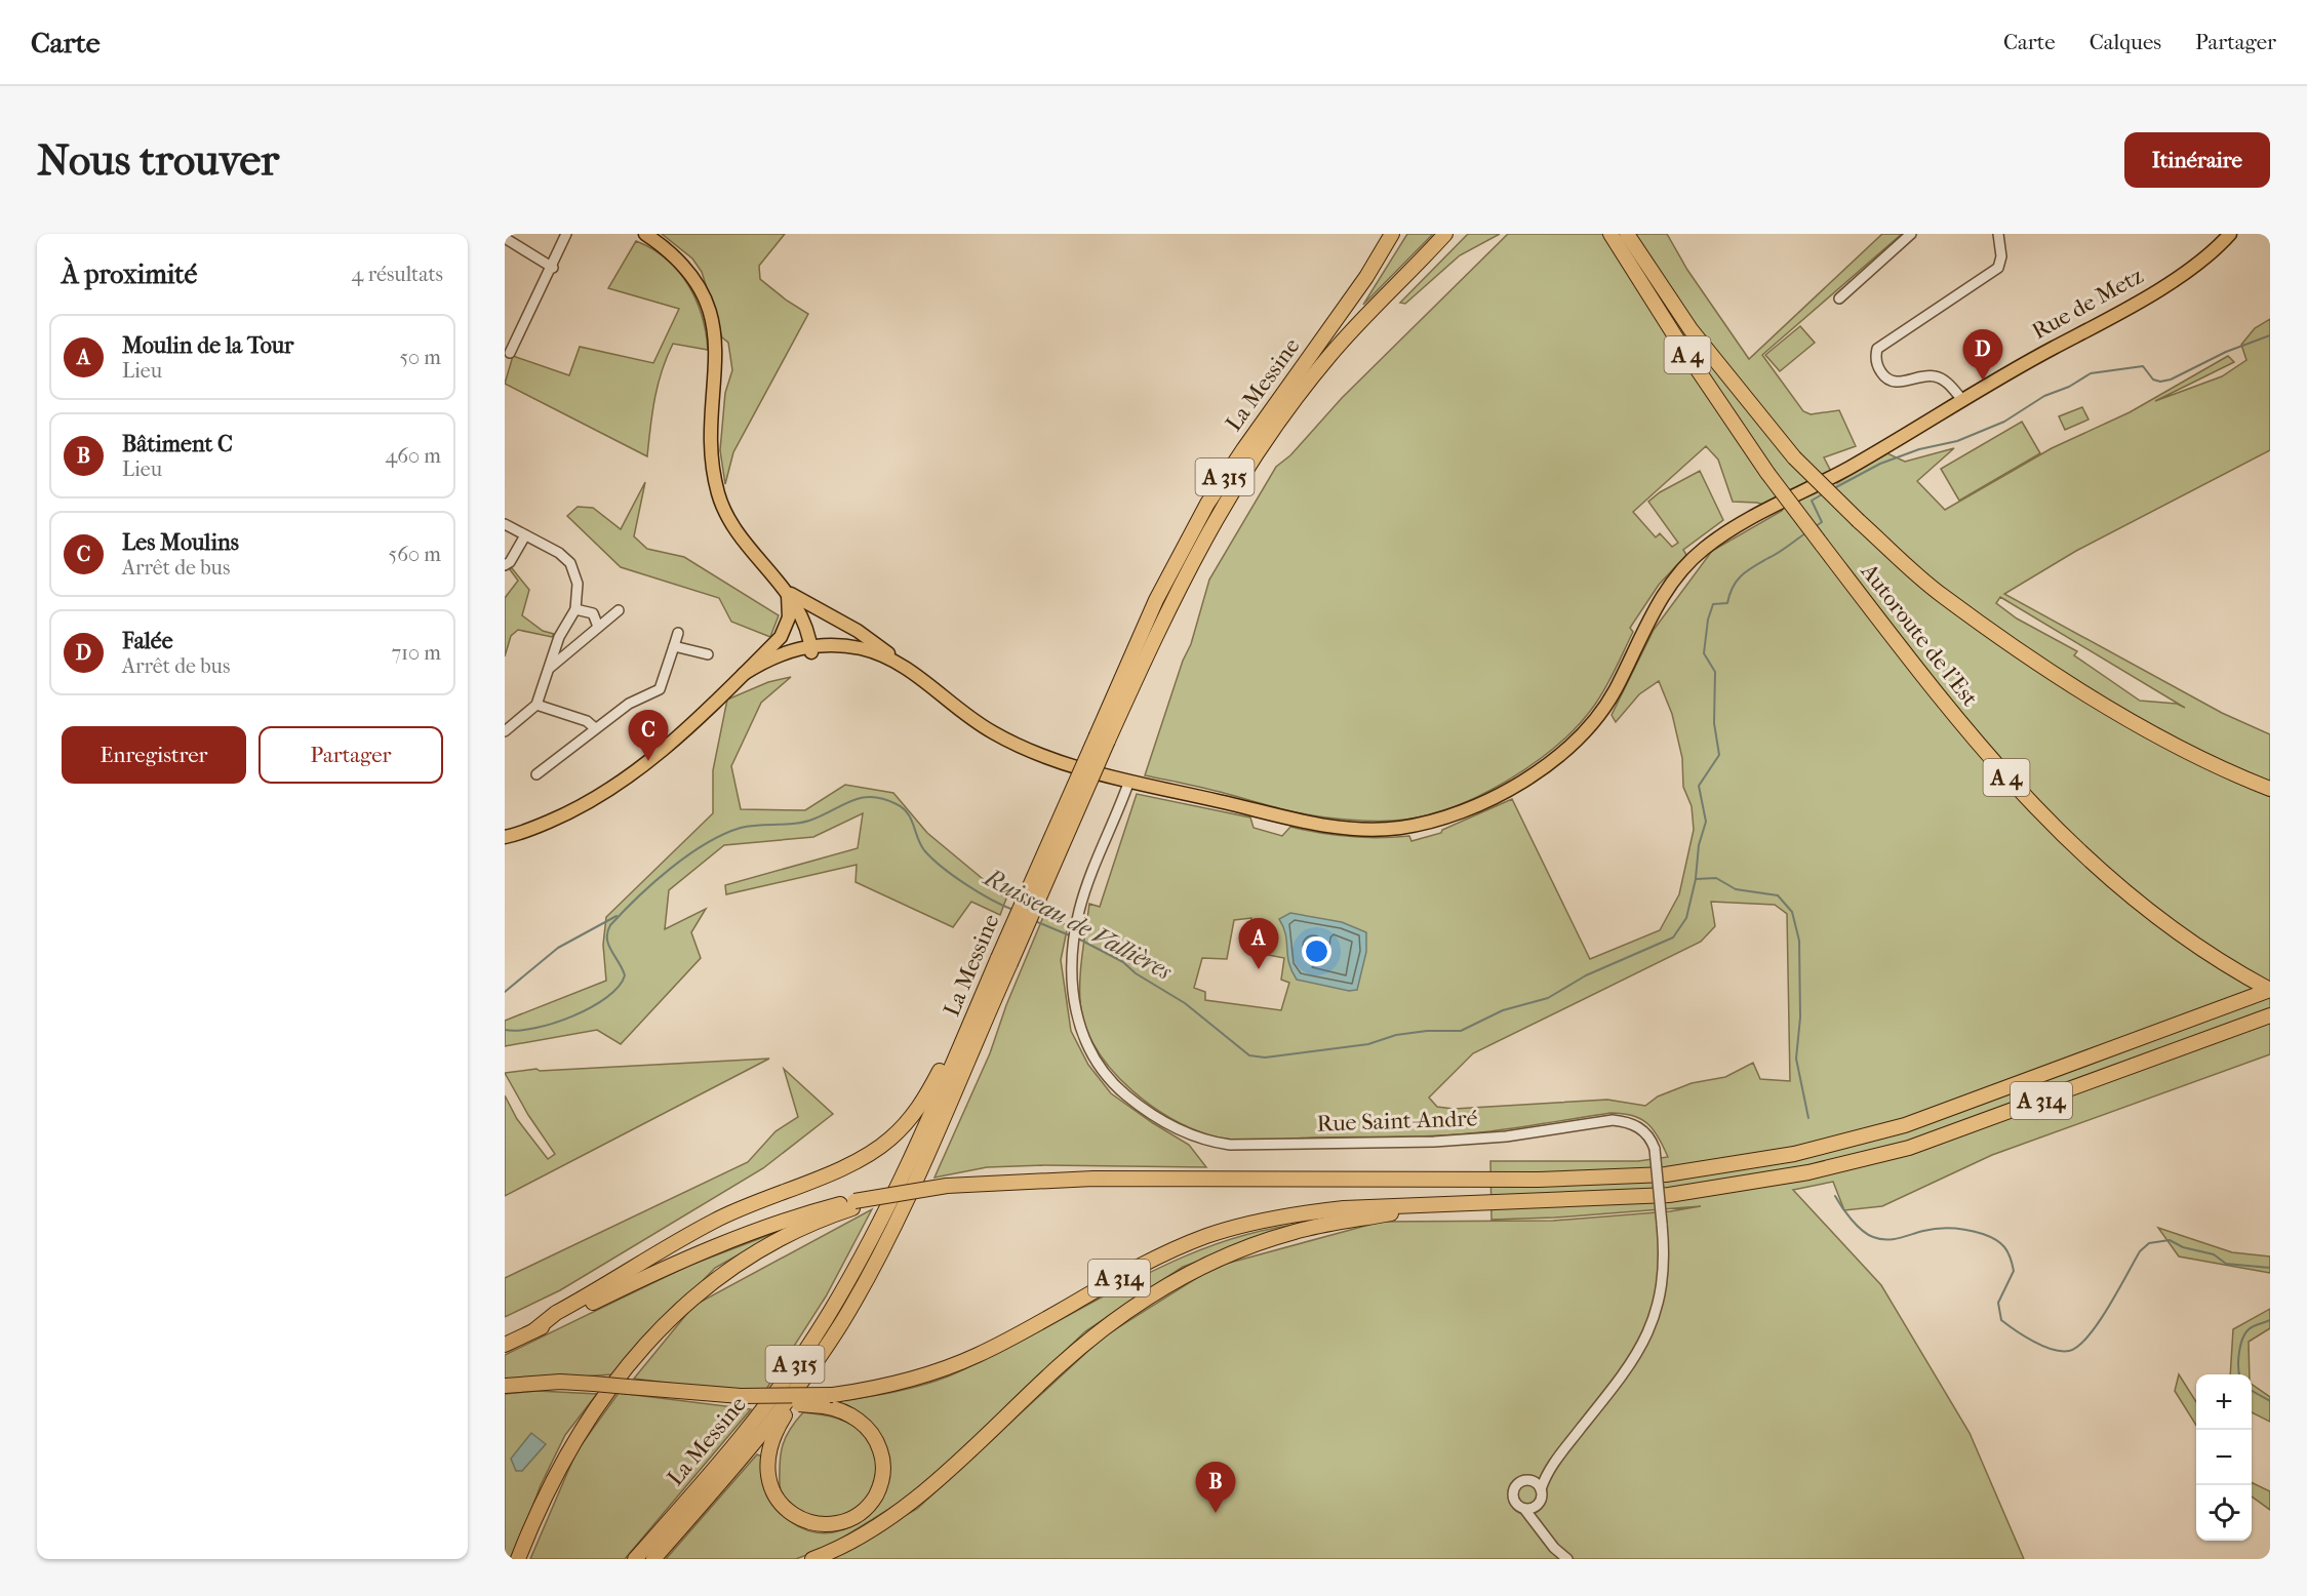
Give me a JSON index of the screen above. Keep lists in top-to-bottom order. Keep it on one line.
{"streets":{"highway":["A 4","La Messine","A 315","Autoroute de l’Est","A 314"],"main road":["Rue de Metz"],"street":["Rue Saint-André"]},"crossings":[["Rue de Metz","Rue Saint-André"],["Autoroute de l’Est","A 314"]],"water":["Ruisseau de Vallières"],"page":{"header":"Carte","nav":["Carte","Calques","Partager"],"buttons":["Itinéraire",["Enregistrer","Partager"]],"title":"Nous trouver","heading":["À proximité","4 résultats"],"list":[{"mark":"A","name":"Moulin de la Tour","note":"Lieu","value":"50 m"},{"mark":"B","name":"Bâtiment C","note":"Lieu","value":"460 m"},{"mark":"C","name":"Les Moulins","note":"Arrêt de bus","value":"560 m"},{"mark":"D","name":"Falée","note":"Arrêt de bus","value":"710 m"}],"pins":["D","C","A","B"],"map_buttons":["+","−"]}}
